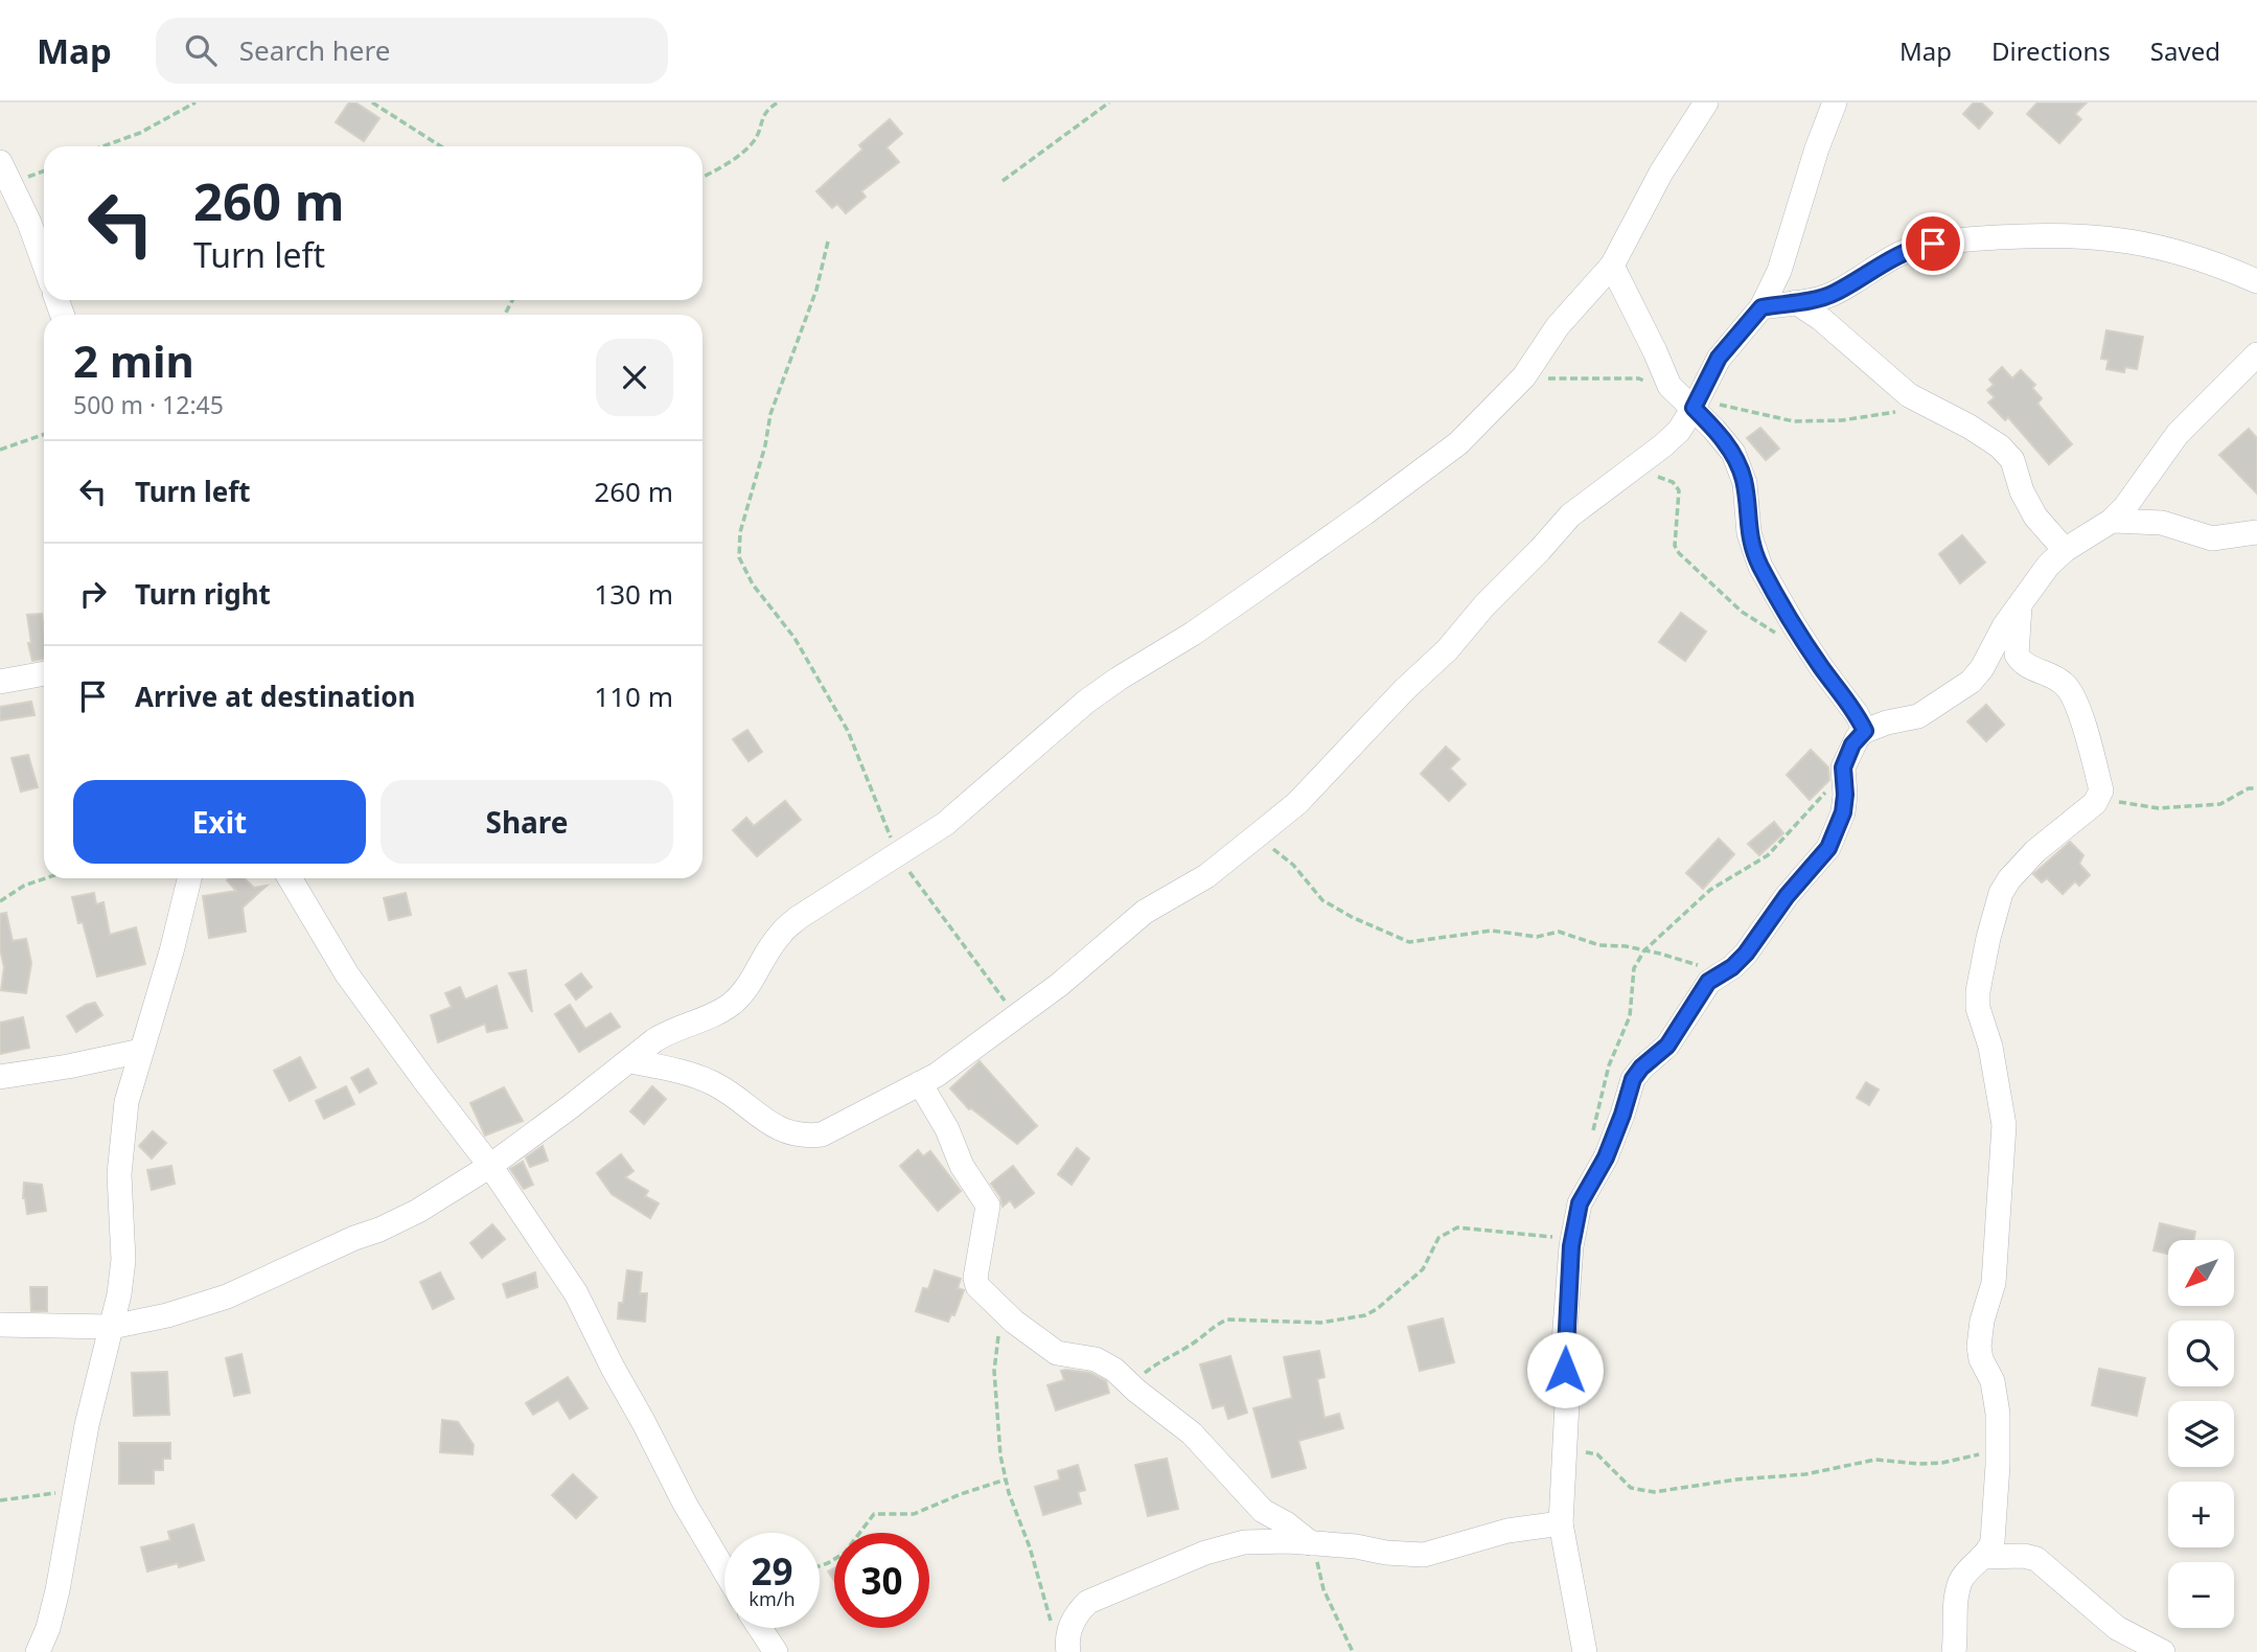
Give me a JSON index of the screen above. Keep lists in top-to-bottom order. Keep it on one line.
{"north":"bottom left","page":{"header":"Map","search":"Search here","nav":["Map","Directions","Saved"],"turn":["260 m","Turn left"],"heading":["2 min","500 m · 12:45"],"list":[{"name":"Turn left","value":"260 m"},{"name":"Turn right","value":"130 m"},{"name":"Arrive at destination","value":"110 m"}],"buttons":["Exit","Share"],"map_buttons":["+","−"],"speed":"29 km/h","limit":"30"}}
